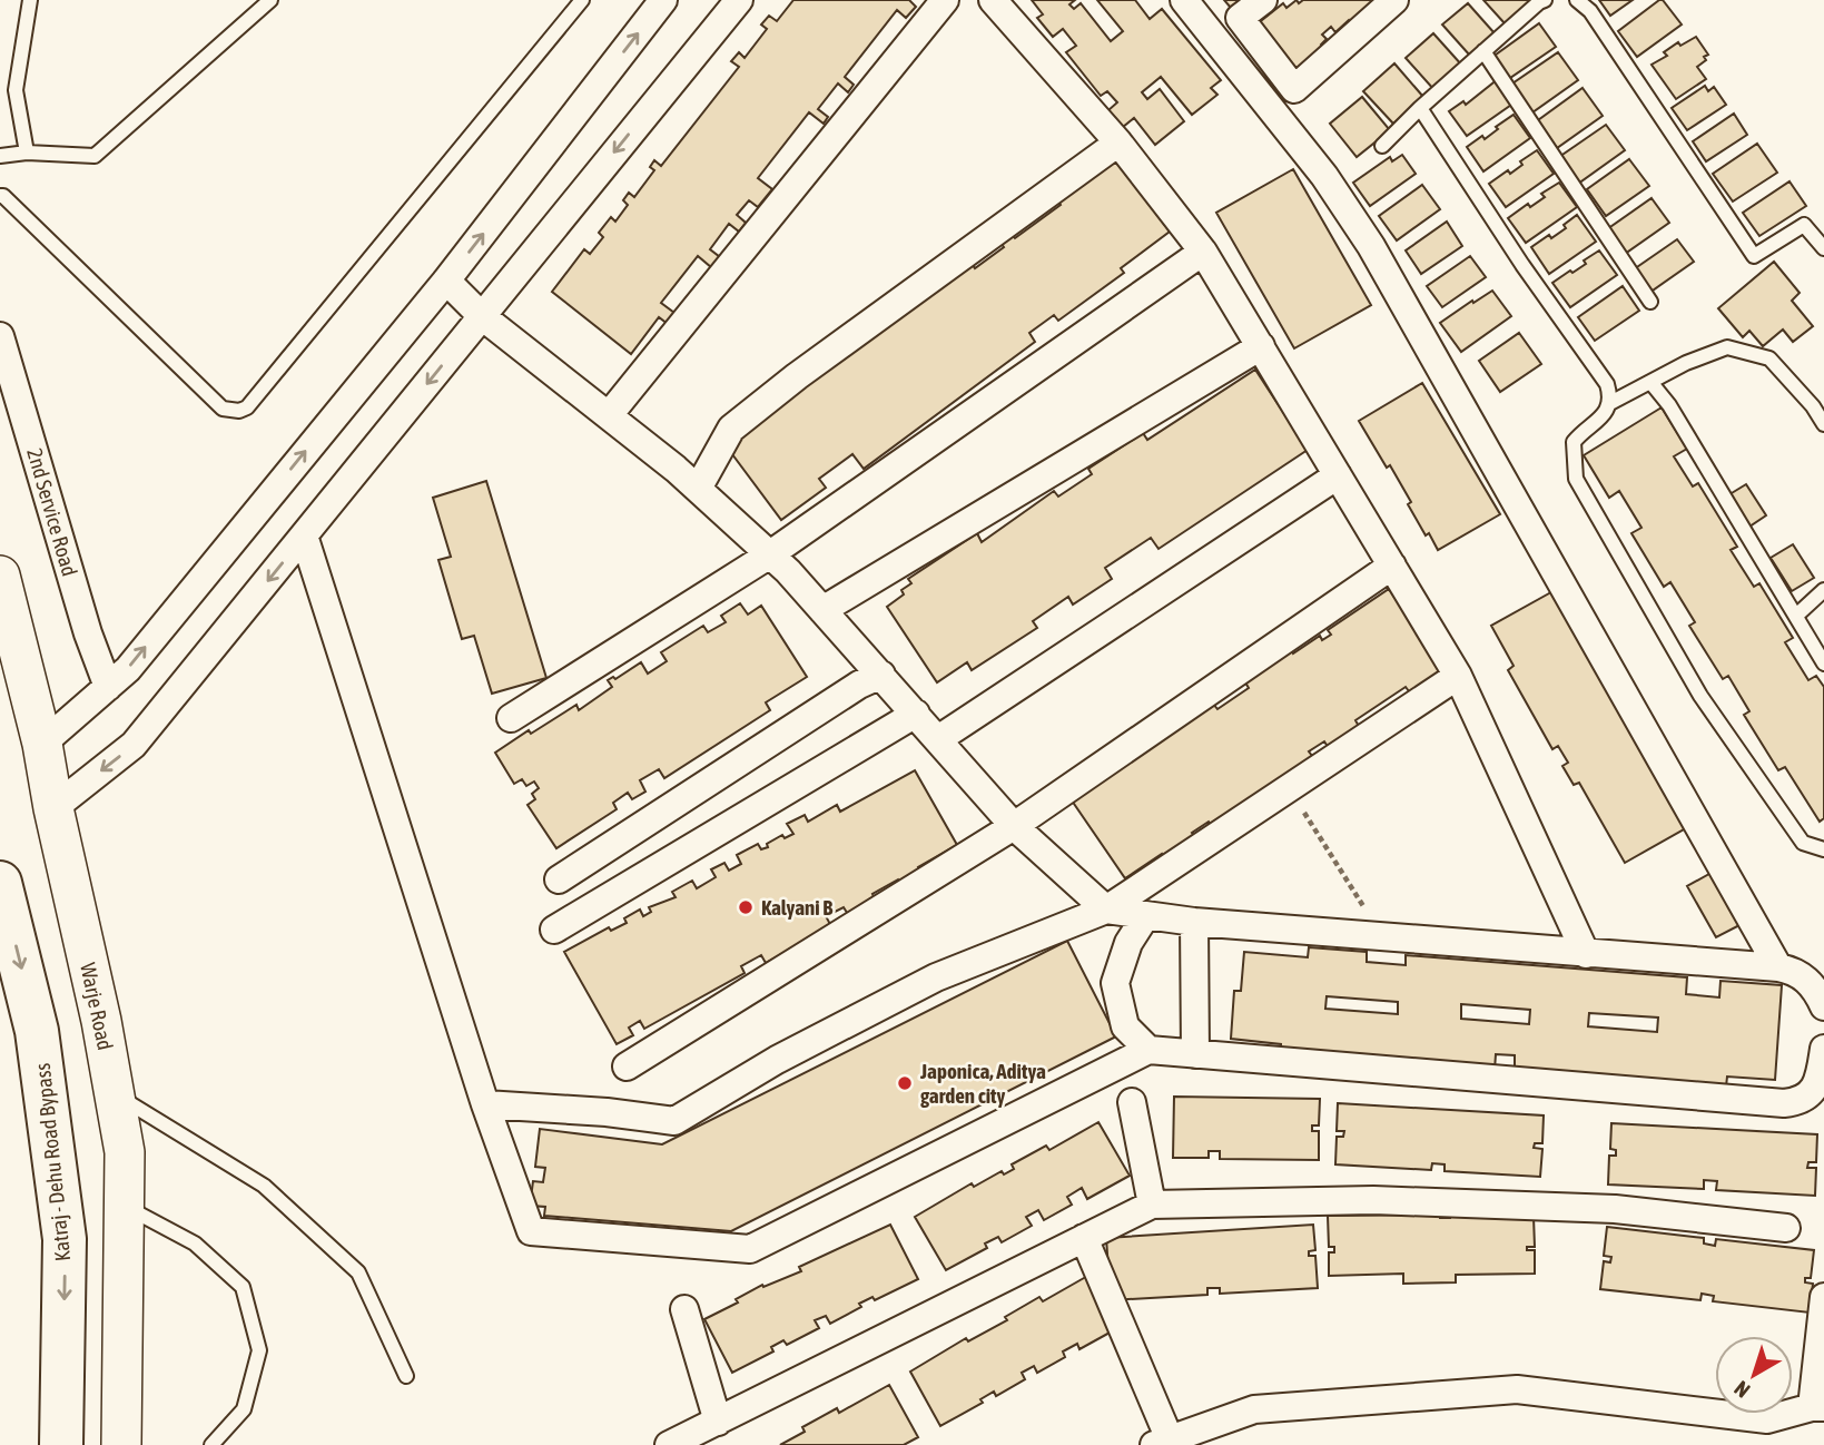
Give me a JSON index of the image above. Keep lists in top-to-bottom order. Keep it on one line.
{"streets":{"highway":["Katraj - Dehu Road Bypass"],"street":["2nd Service Road","Warje Road"]},"one_way":["Katraj - Dehu Road Bypass"],"places":["Kalyani B","Japonica, Aditya garden city"],"north":"bottom left"}
